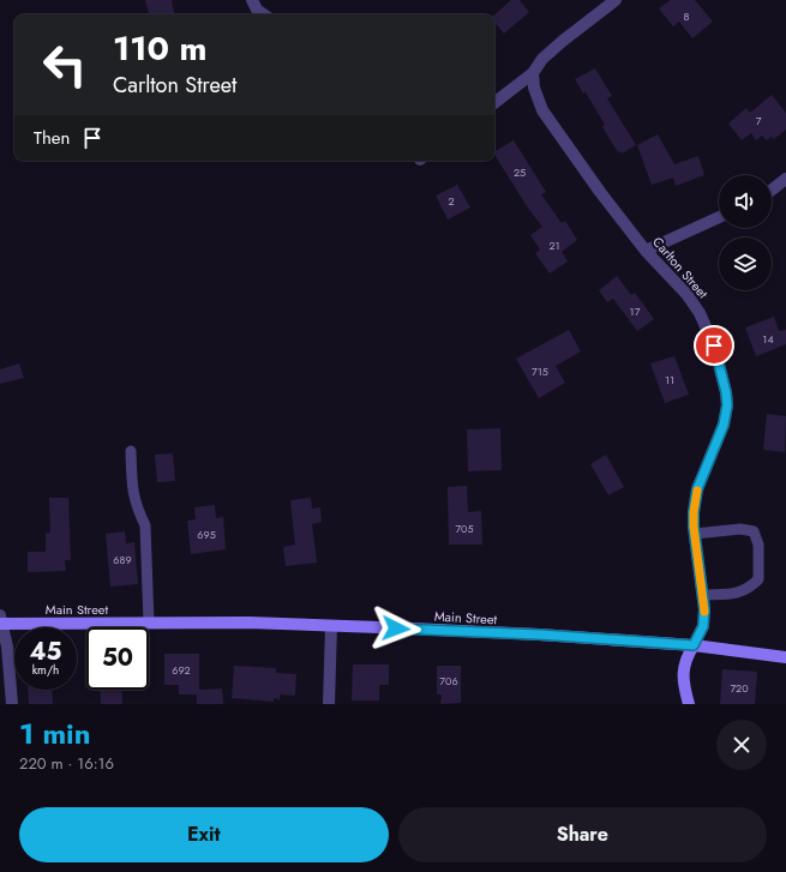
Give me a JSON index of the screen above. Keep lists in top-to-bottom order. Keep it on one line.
{"streets":{"main road":["Main Street"],"street":["Carlton Street"]},"crossings":[["Carlton Street","Main Street"]],"house_numbers":["8","7","25","2","21","17","14","715","11","705","695","689","692","706","720"],"page":{"turn":["110 m","Carlton Street"],"then":"Then","speed":"45 km/h","limit":"50","heading":["1 min","220 m · 16:16"],"buttons":["Exit","Share"]}}
